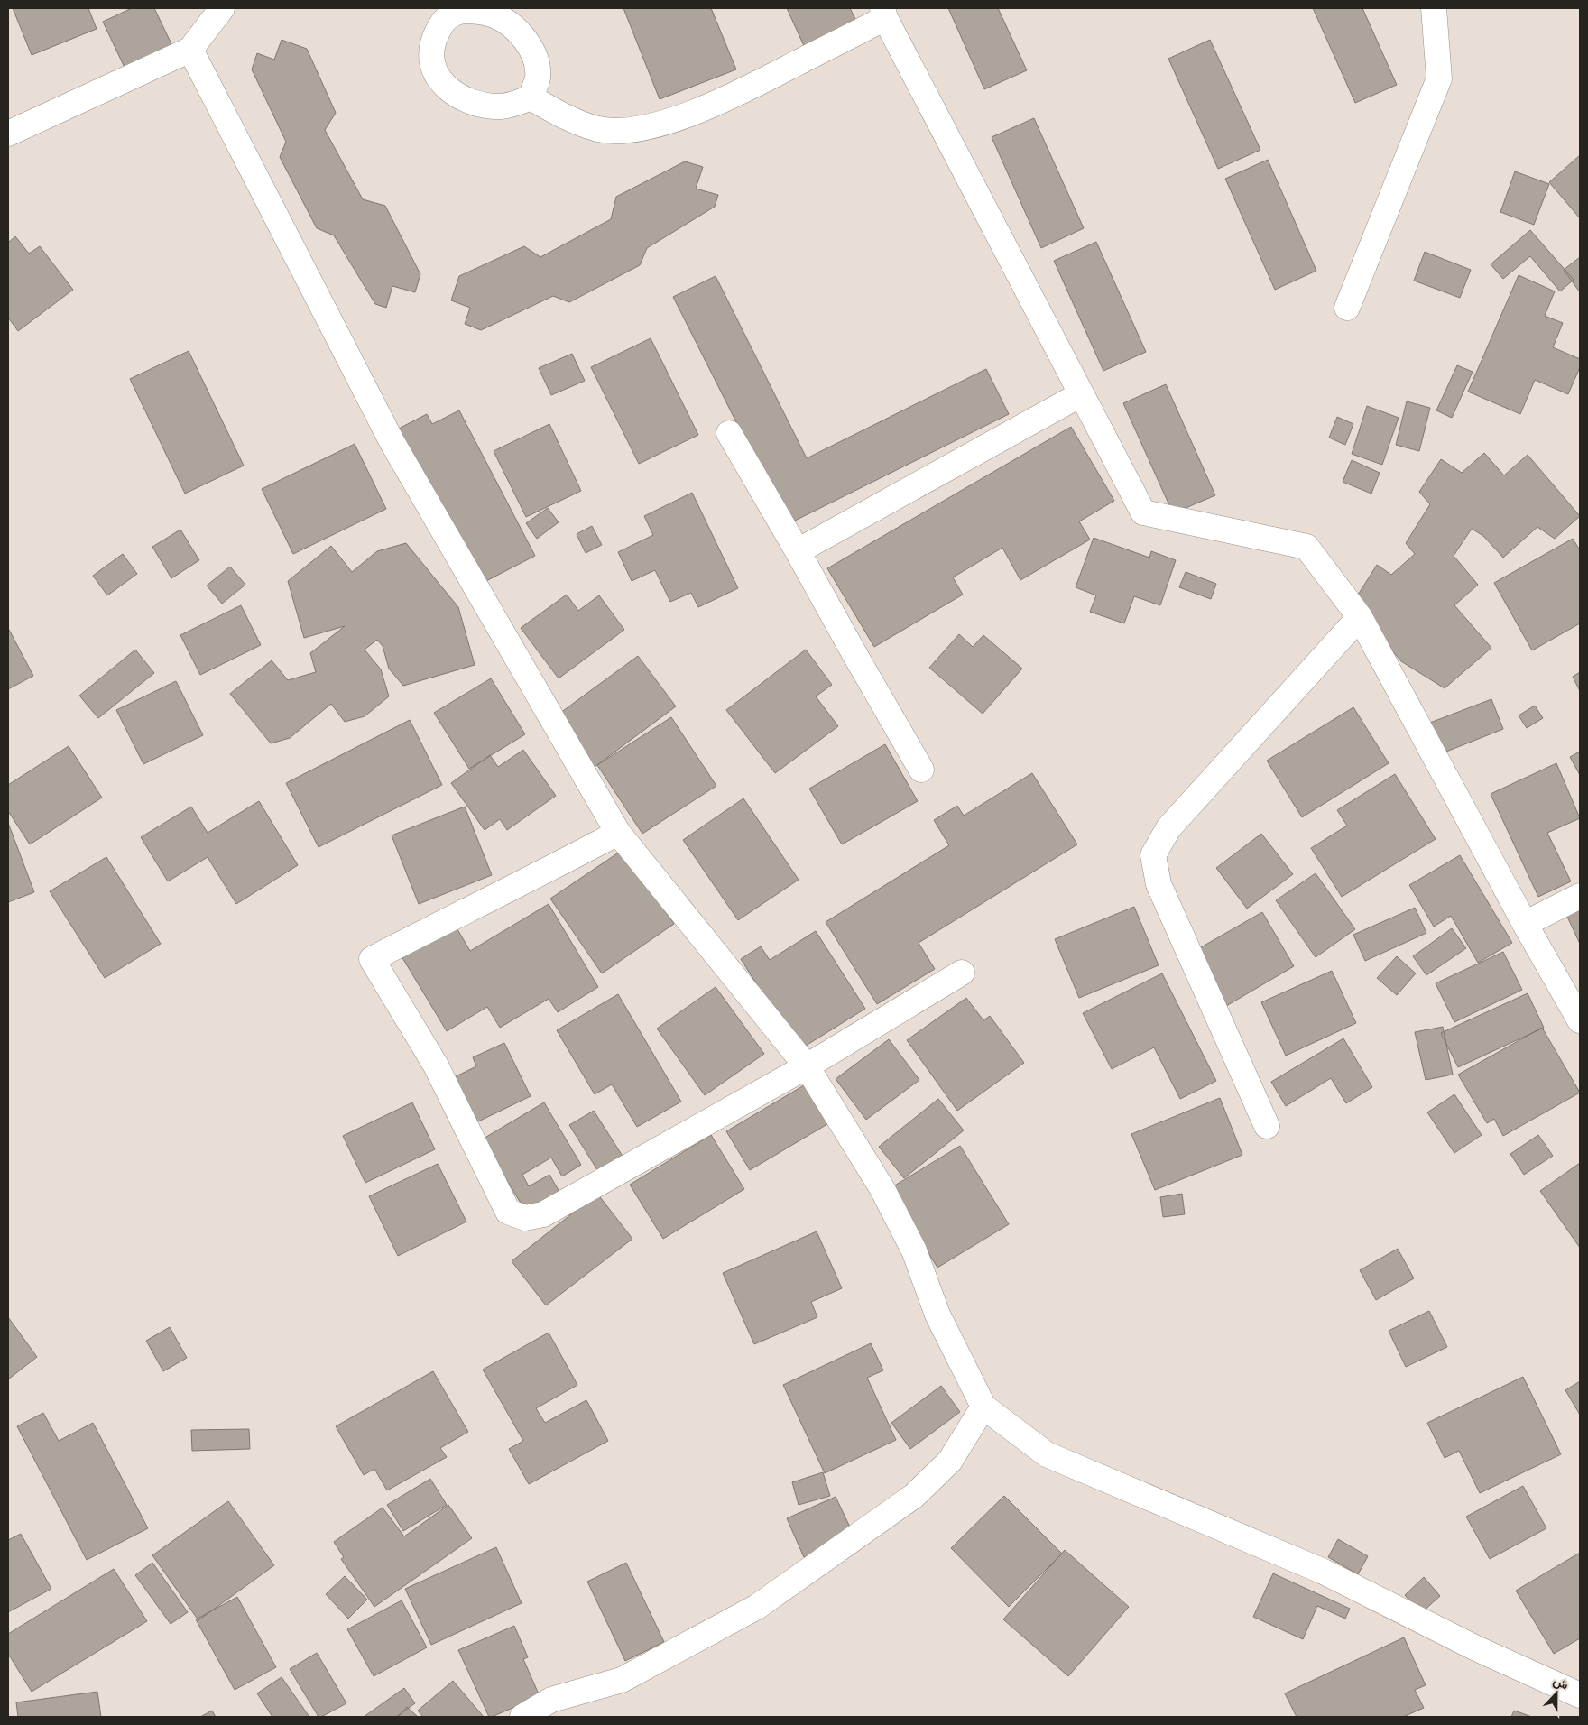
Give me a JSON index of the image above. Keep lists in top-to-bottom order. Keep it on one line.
{"north":"top"}
